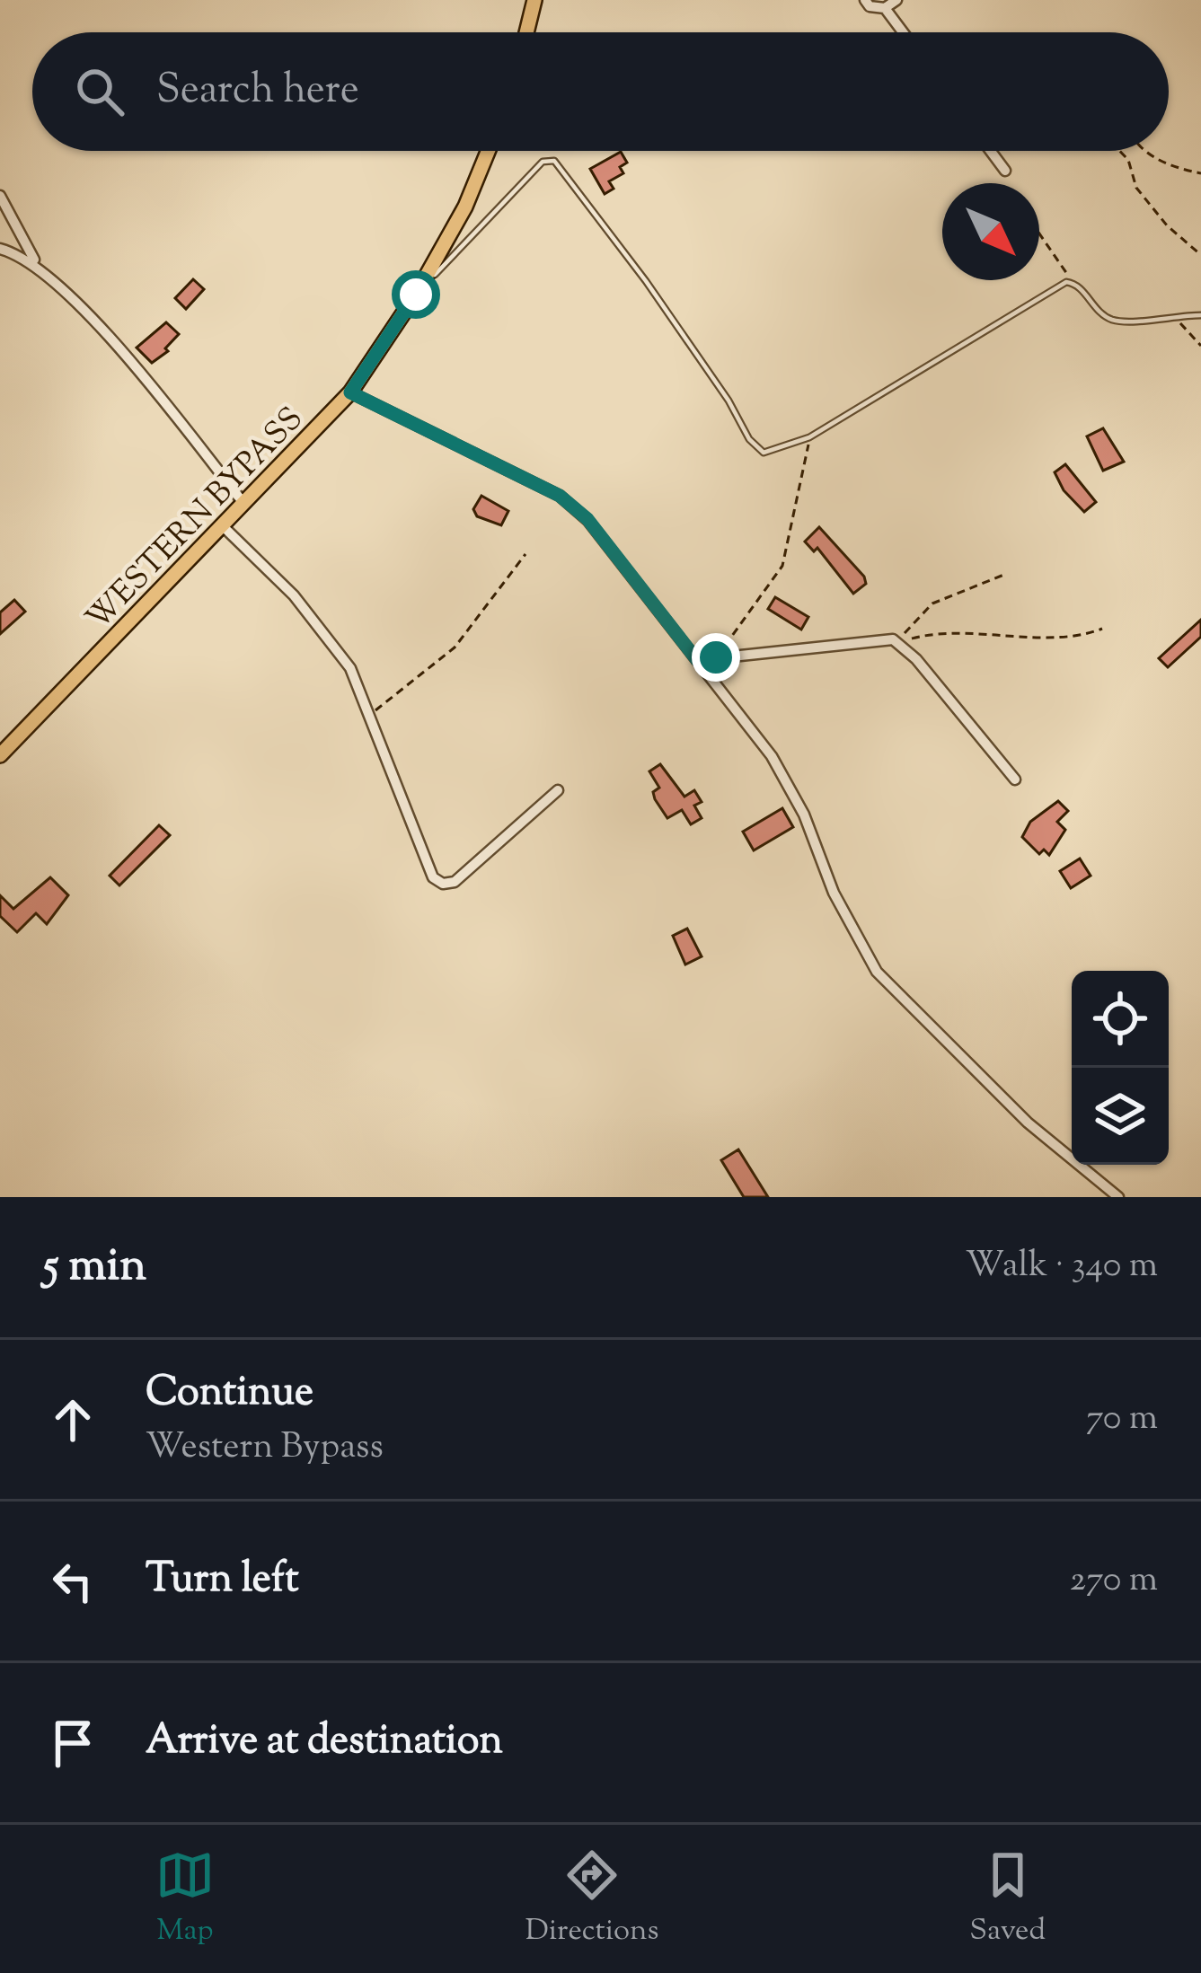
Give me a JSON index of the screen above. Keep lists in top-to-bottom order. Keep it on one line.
{"streets":{"main road":["WESTERN BYPASS"]},"north":"bottom right","page":{"search":"Search here","heading":["5 min","Walk · 340 m"],"list":[["Continue","Western Bypass","70 m"],["Turn left","270 m"],"Arrive at destination"],"nav":["Map","Directions","Saved"]}}
